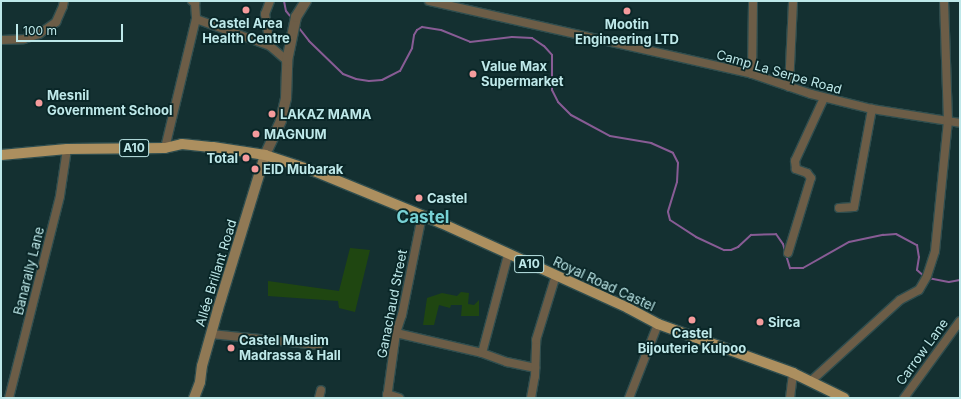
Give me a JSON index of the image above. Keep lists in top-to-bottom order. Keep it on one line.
{"streets":{"main road":["A10","Allée Brillant Road","Royal Road Castel"],"street":["Camp La Serpe Road","Banarally Lane","Ganachaud Street","Carrow Lane"]},"crossings":[["A10","Banarally Lane"],["A10","Allée Brillant Road"],["A10","Royal Road Castel"],["Allée Brillant Road","Royal Road Castel"],["Royal Road Castel","Ganachaud Street"]],"districts":["Castel"],"places":["Castel Area Health Centre","Mootin Engineering LTD","Value Max Supermarket","Mesnil Government School","LAKAZ MAMA","MAGNUM","Total","EID Mubarak","Castel","Castel Bijouterie Kulpoo","Sirca","Castel Muslim Madrassa & Hall"],"scale_bar":"100 m"}
